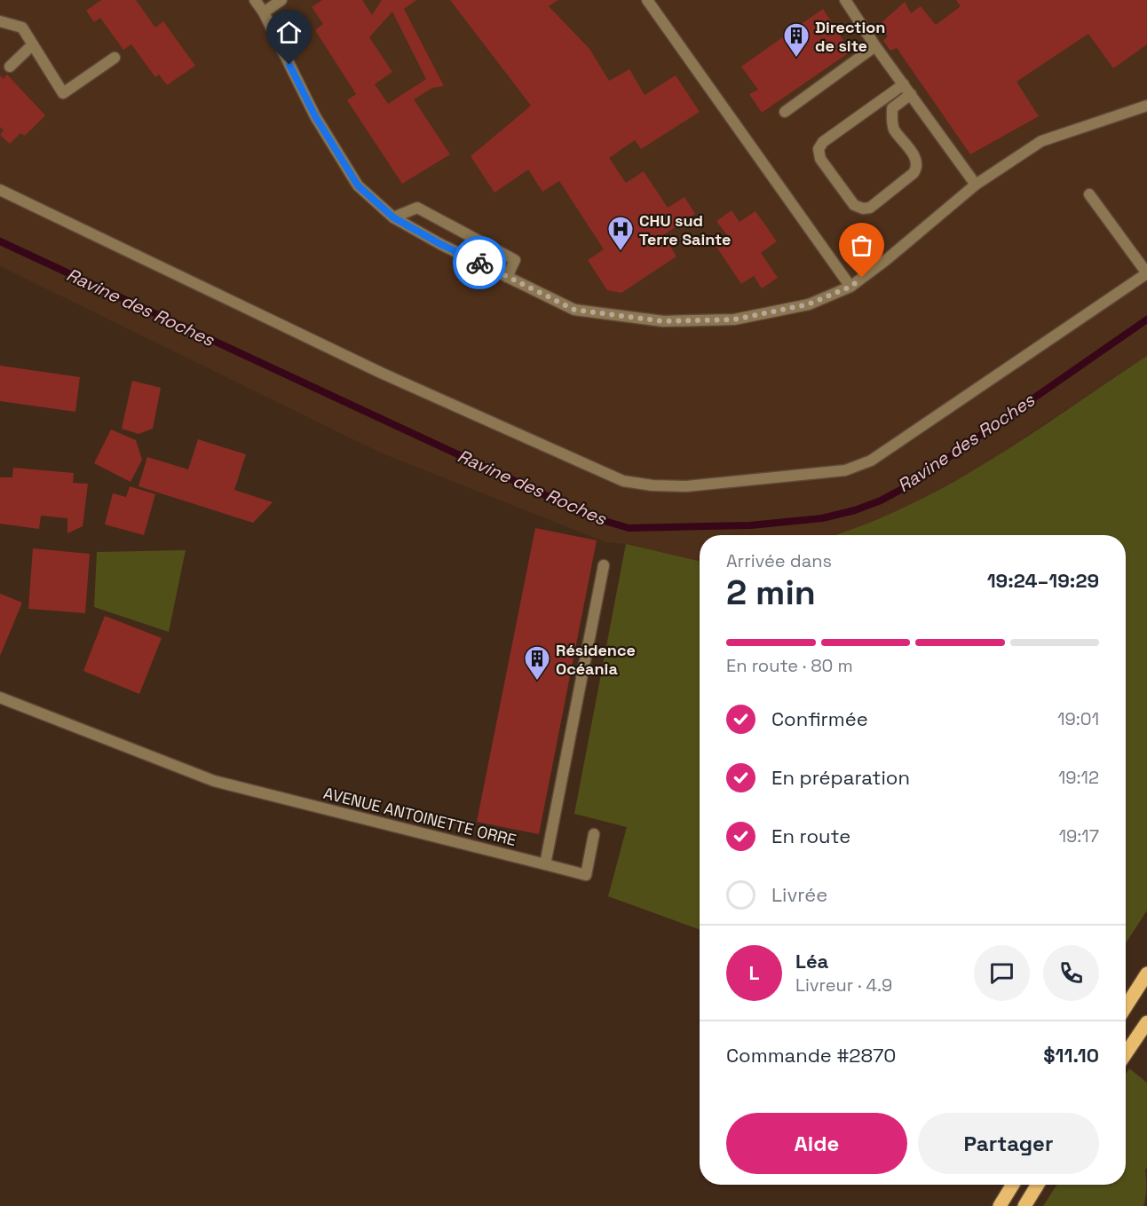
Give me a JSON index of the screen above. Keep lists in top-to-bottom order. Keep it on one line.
{"streets":{"street":["AVENUE ANTOINETTE ORRE"]},"water":["Ravine des Roches"],"places":{"building":["Direction de site","Résidence Océania"],"hospital":["CHU sud Terre Sainte"]},"page":{"heading":["2 min","Arrivée dans","19:24–19:29"],"panel":["Léa","Livreur · 4.9","Commande #2870","$11.10"],"bar":"En route · 80 m","list":[["Confirmée","19:01"],["En préparation","19:12"],["En route","19:17"],"Livrée"],"round":"L","buttons":["Aide","Partager"]}}
